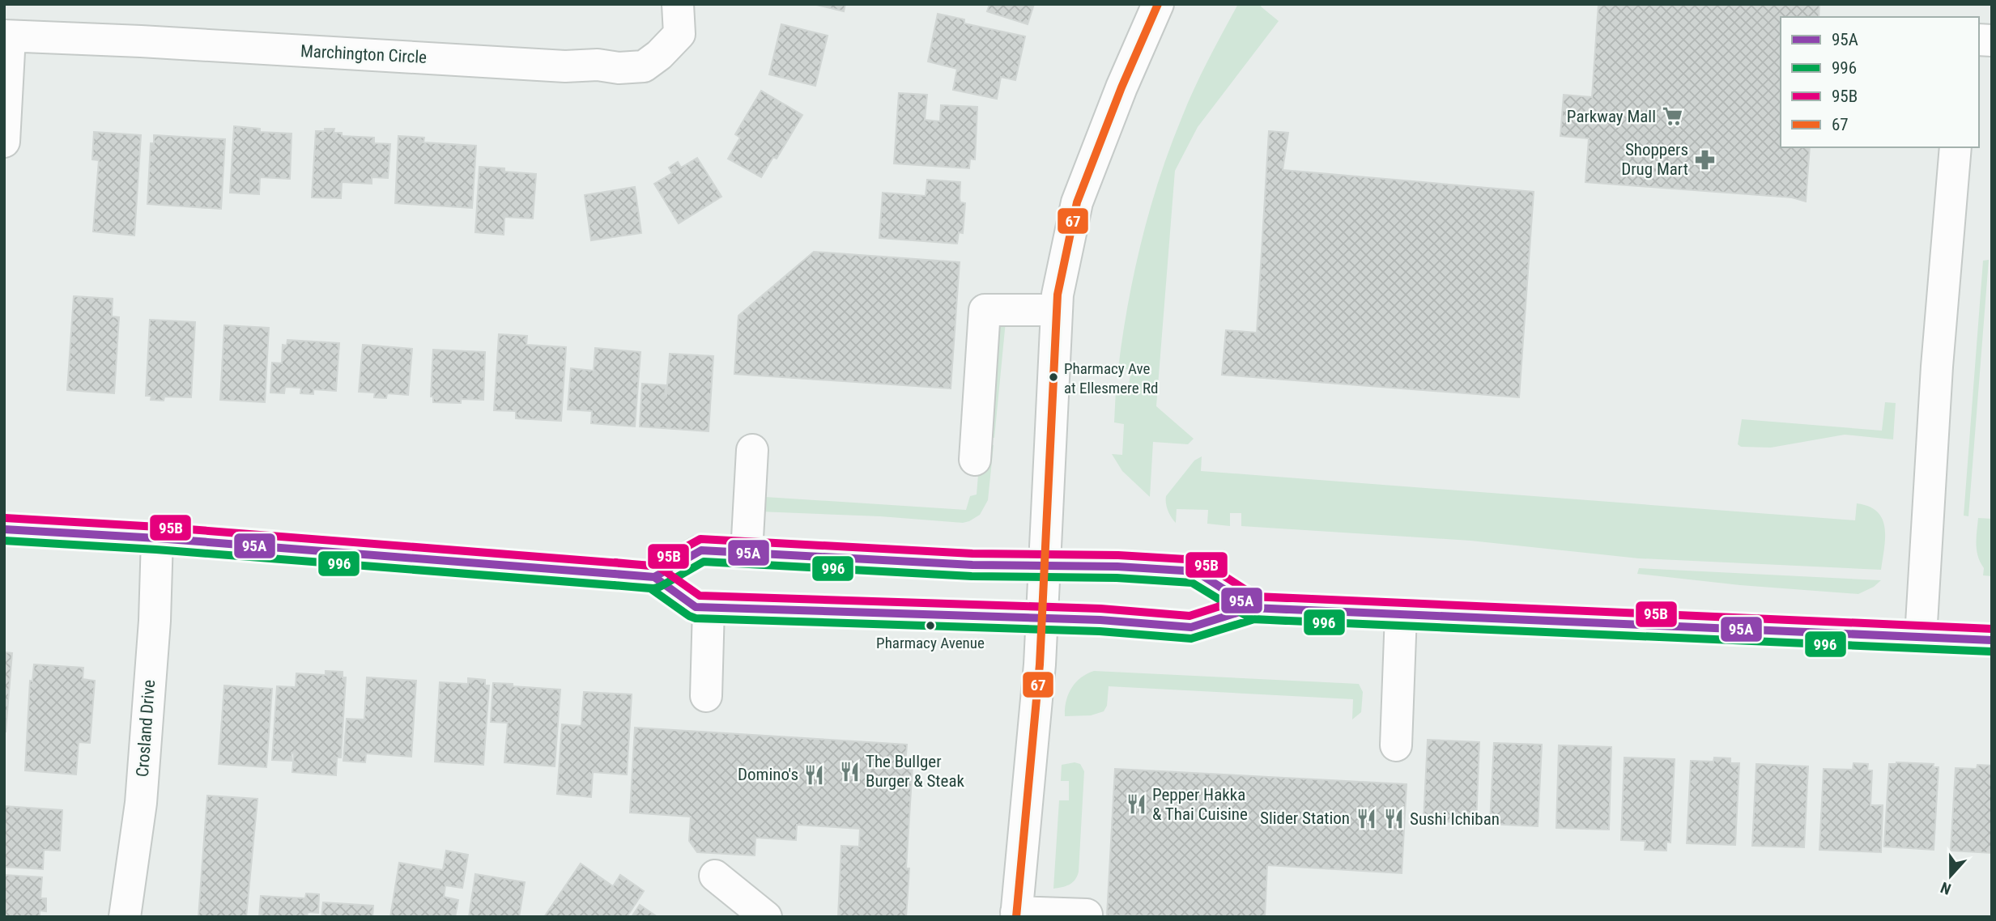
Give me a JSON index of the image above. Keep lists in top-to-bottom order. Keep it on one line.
{"streets":{"street":["Marchington Circle","Crosland Drive"]},"places":{"supermarket":["Parkway Mall"],"pharmacy":["Shoppers Drug Mart"],"other":["Pharmacy Ave at Ellesmere Rd","Pharmacy Avenue"],"restaurant":["The Bullger Burger & Steak","Domino's","Pepper Hakka & Thai Cuisine","Slider Station","Sushi Ichiban"]},"lines":["transit line 67","transit line 95B","transit line 95A","transit line 996"],"legend":["95A","996","95B","67"],"north":"bottom"}
